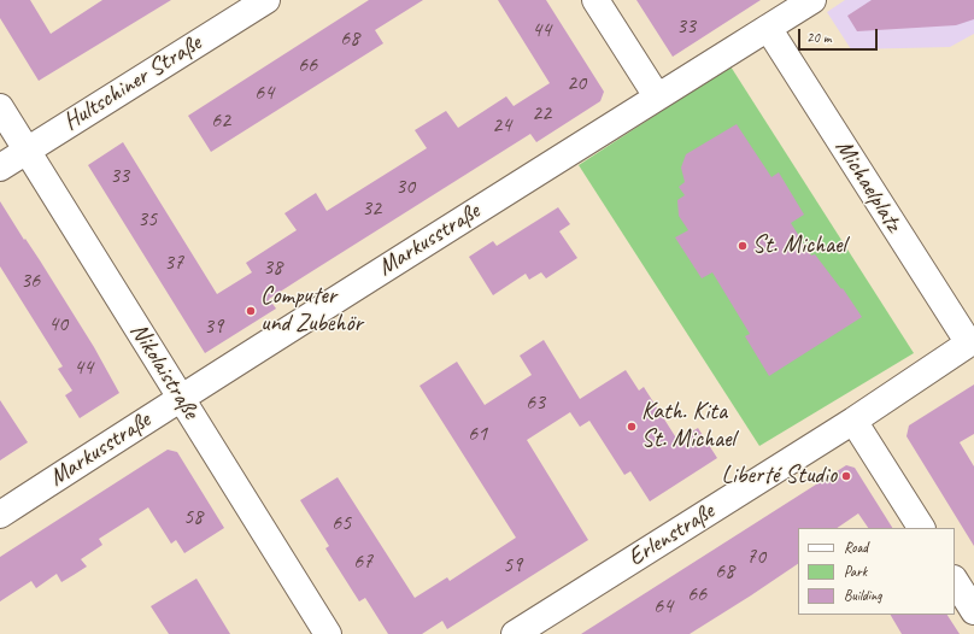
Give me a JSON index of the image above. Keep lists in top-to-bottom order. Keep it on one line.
{"streets":{"street":["Hultschiner Straße","Michaelplatz","Markusstraße","Nikolaistraße","Erlenstraße"]},"crossings":[["Hultschiner Straße","Nikolaistraße"],["Michaelplatz","Markusstraße"],["Michaelplatz","Erlenstraße"],["Markusstraße","Nikolaistraße"]],"places":["St. Michael","Computer und Zubehör","Kath. Kita St. Michael","Liberté Studio"],"house_numbers":["33","44","68","66","20","64","22","62","24","33","30","32","35","37","38","36","40","39","44","63","61","58","65","70","67","59","68","66","64"],"legend":["Road","Park","Building"],"scale_bar":"20 m"}
